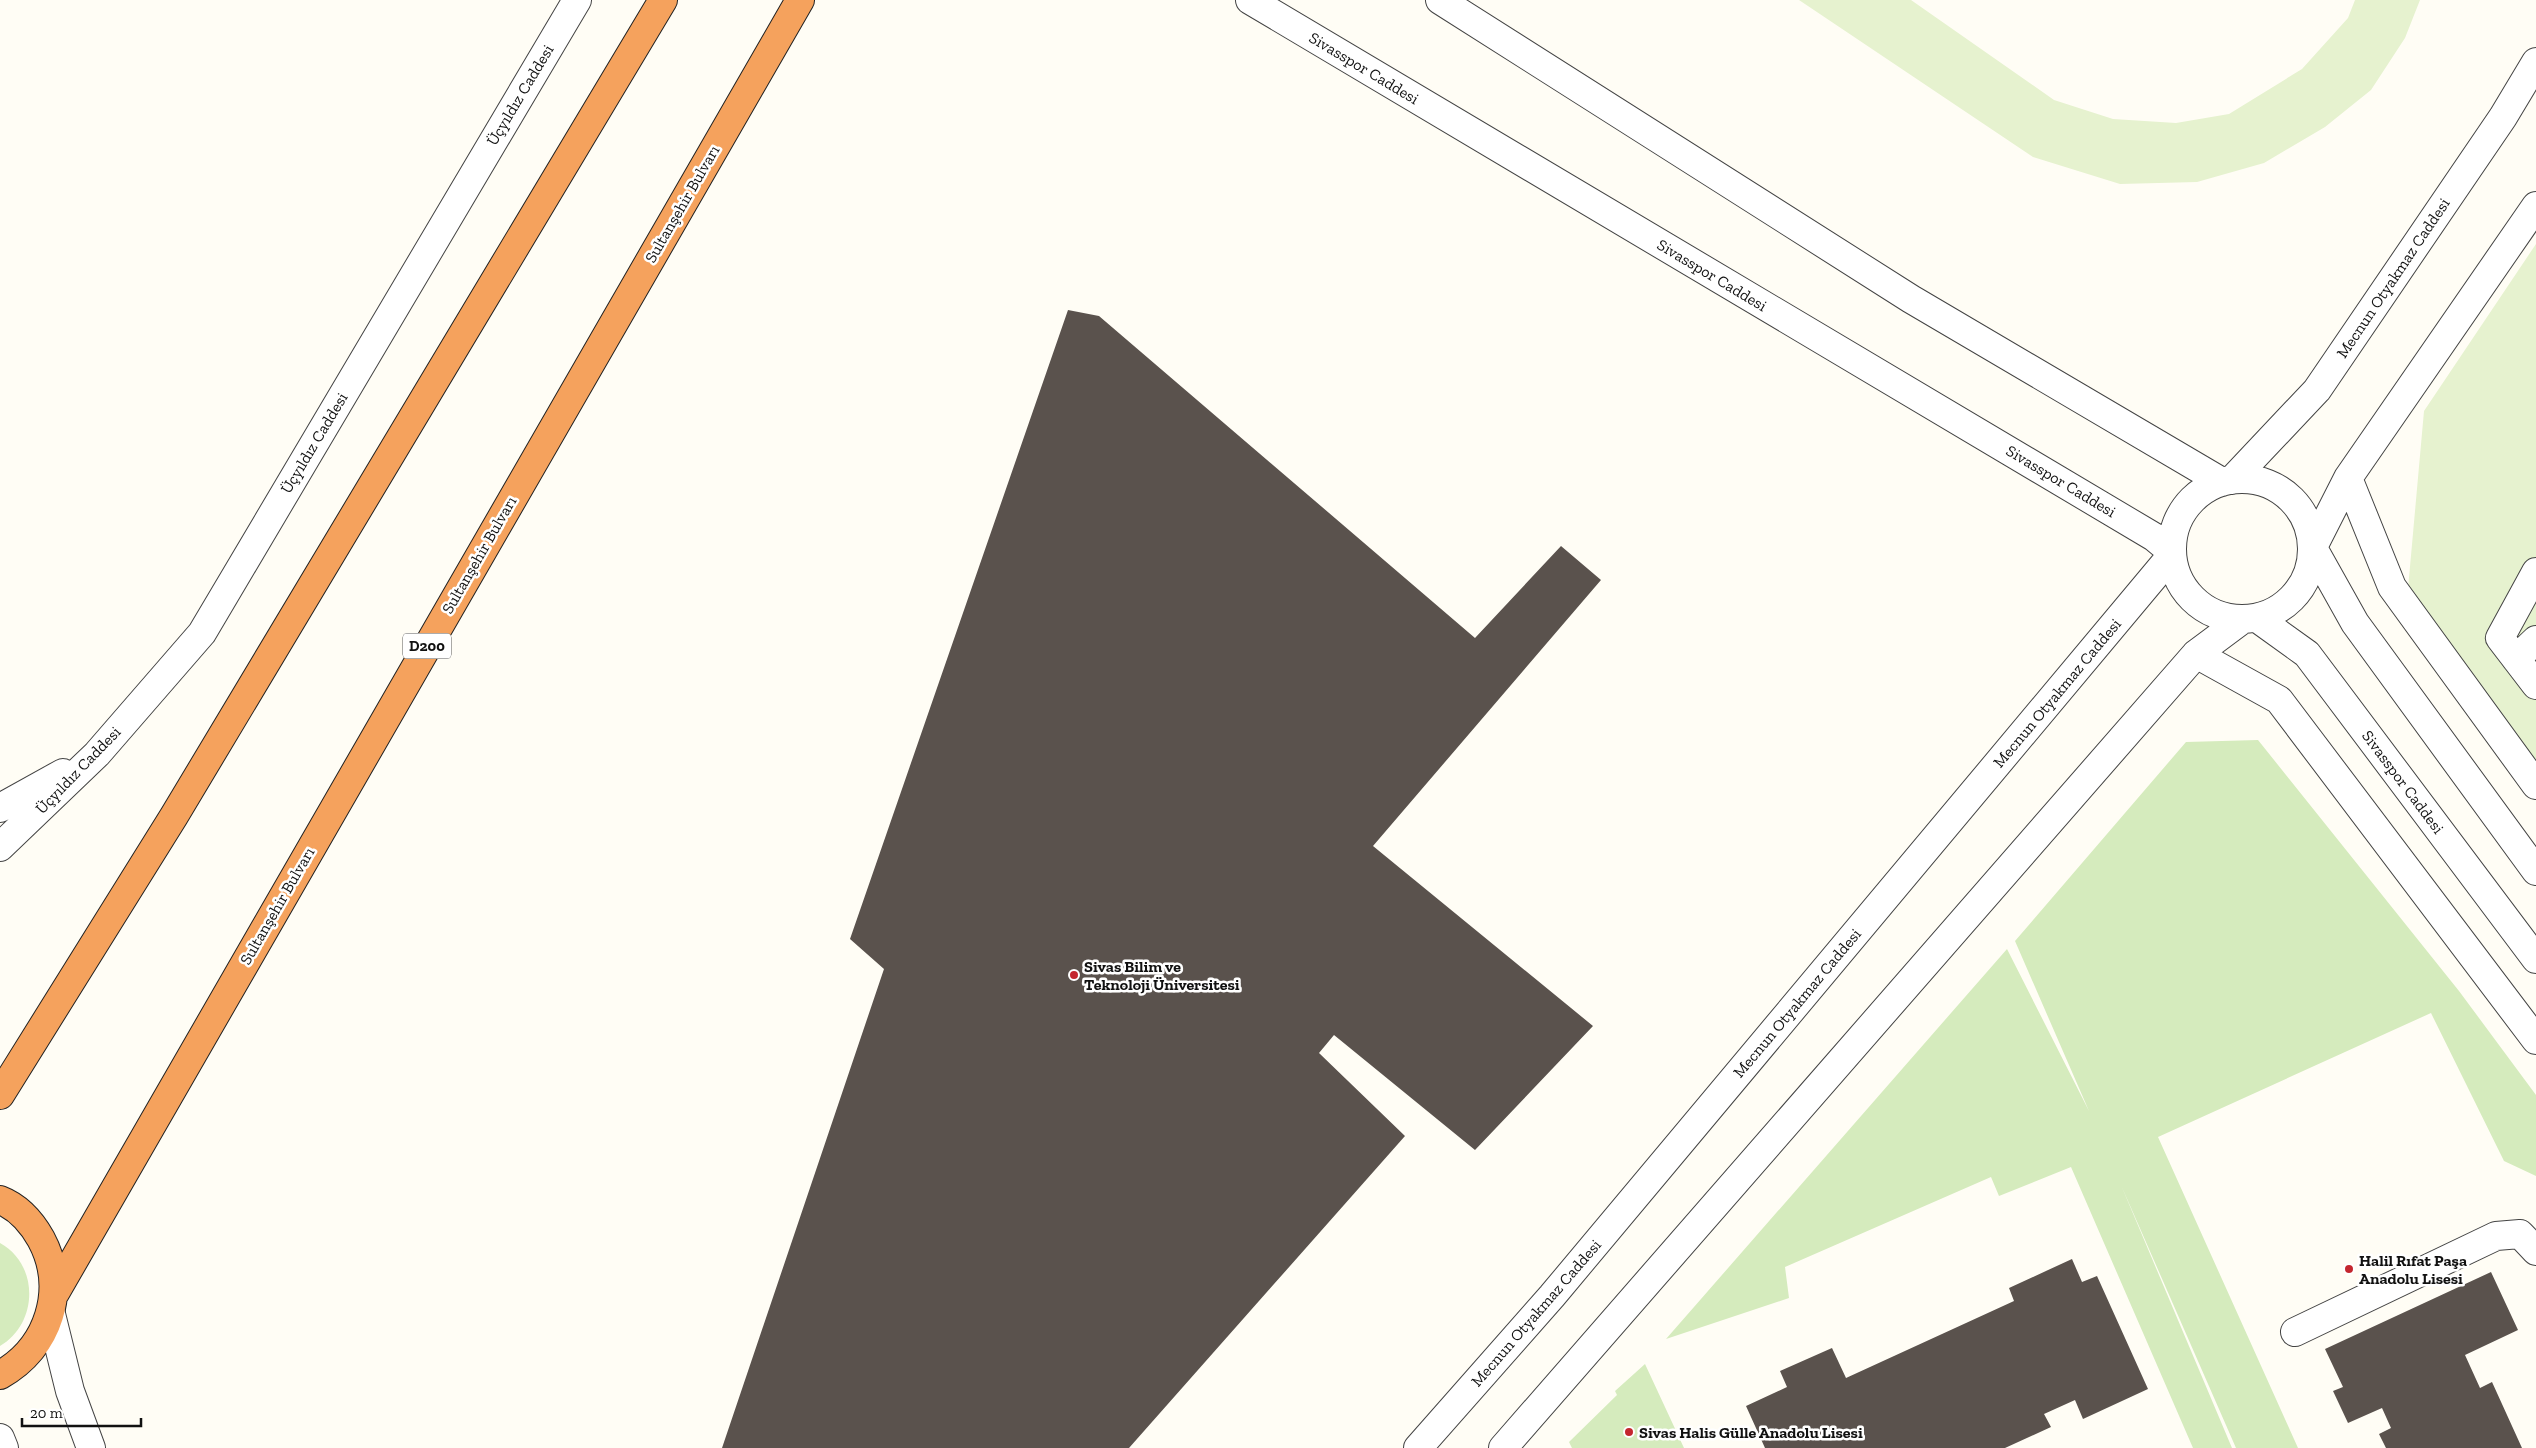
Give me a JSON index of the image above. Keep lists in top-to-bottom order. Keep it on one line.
{"streets":{"highway":["Sultanşehir Bulvarı","D200"],"street":["Sivasspor Caddesi","Üçyıldız Caddesi","Mecnun Otyakmaz Caddesi"]},"crossings":[["Sivasspor Caddesi","Mecnun Otyakmaz Caddesi"]],"places":["Sivas Bilim ve Teknoloji Üniversitesi","Halil Rıfat Paşa Anadolu Lisesi","Sivas Halis Gülle Anadolu Lisesi"],"scale_bar":"20 m"}
